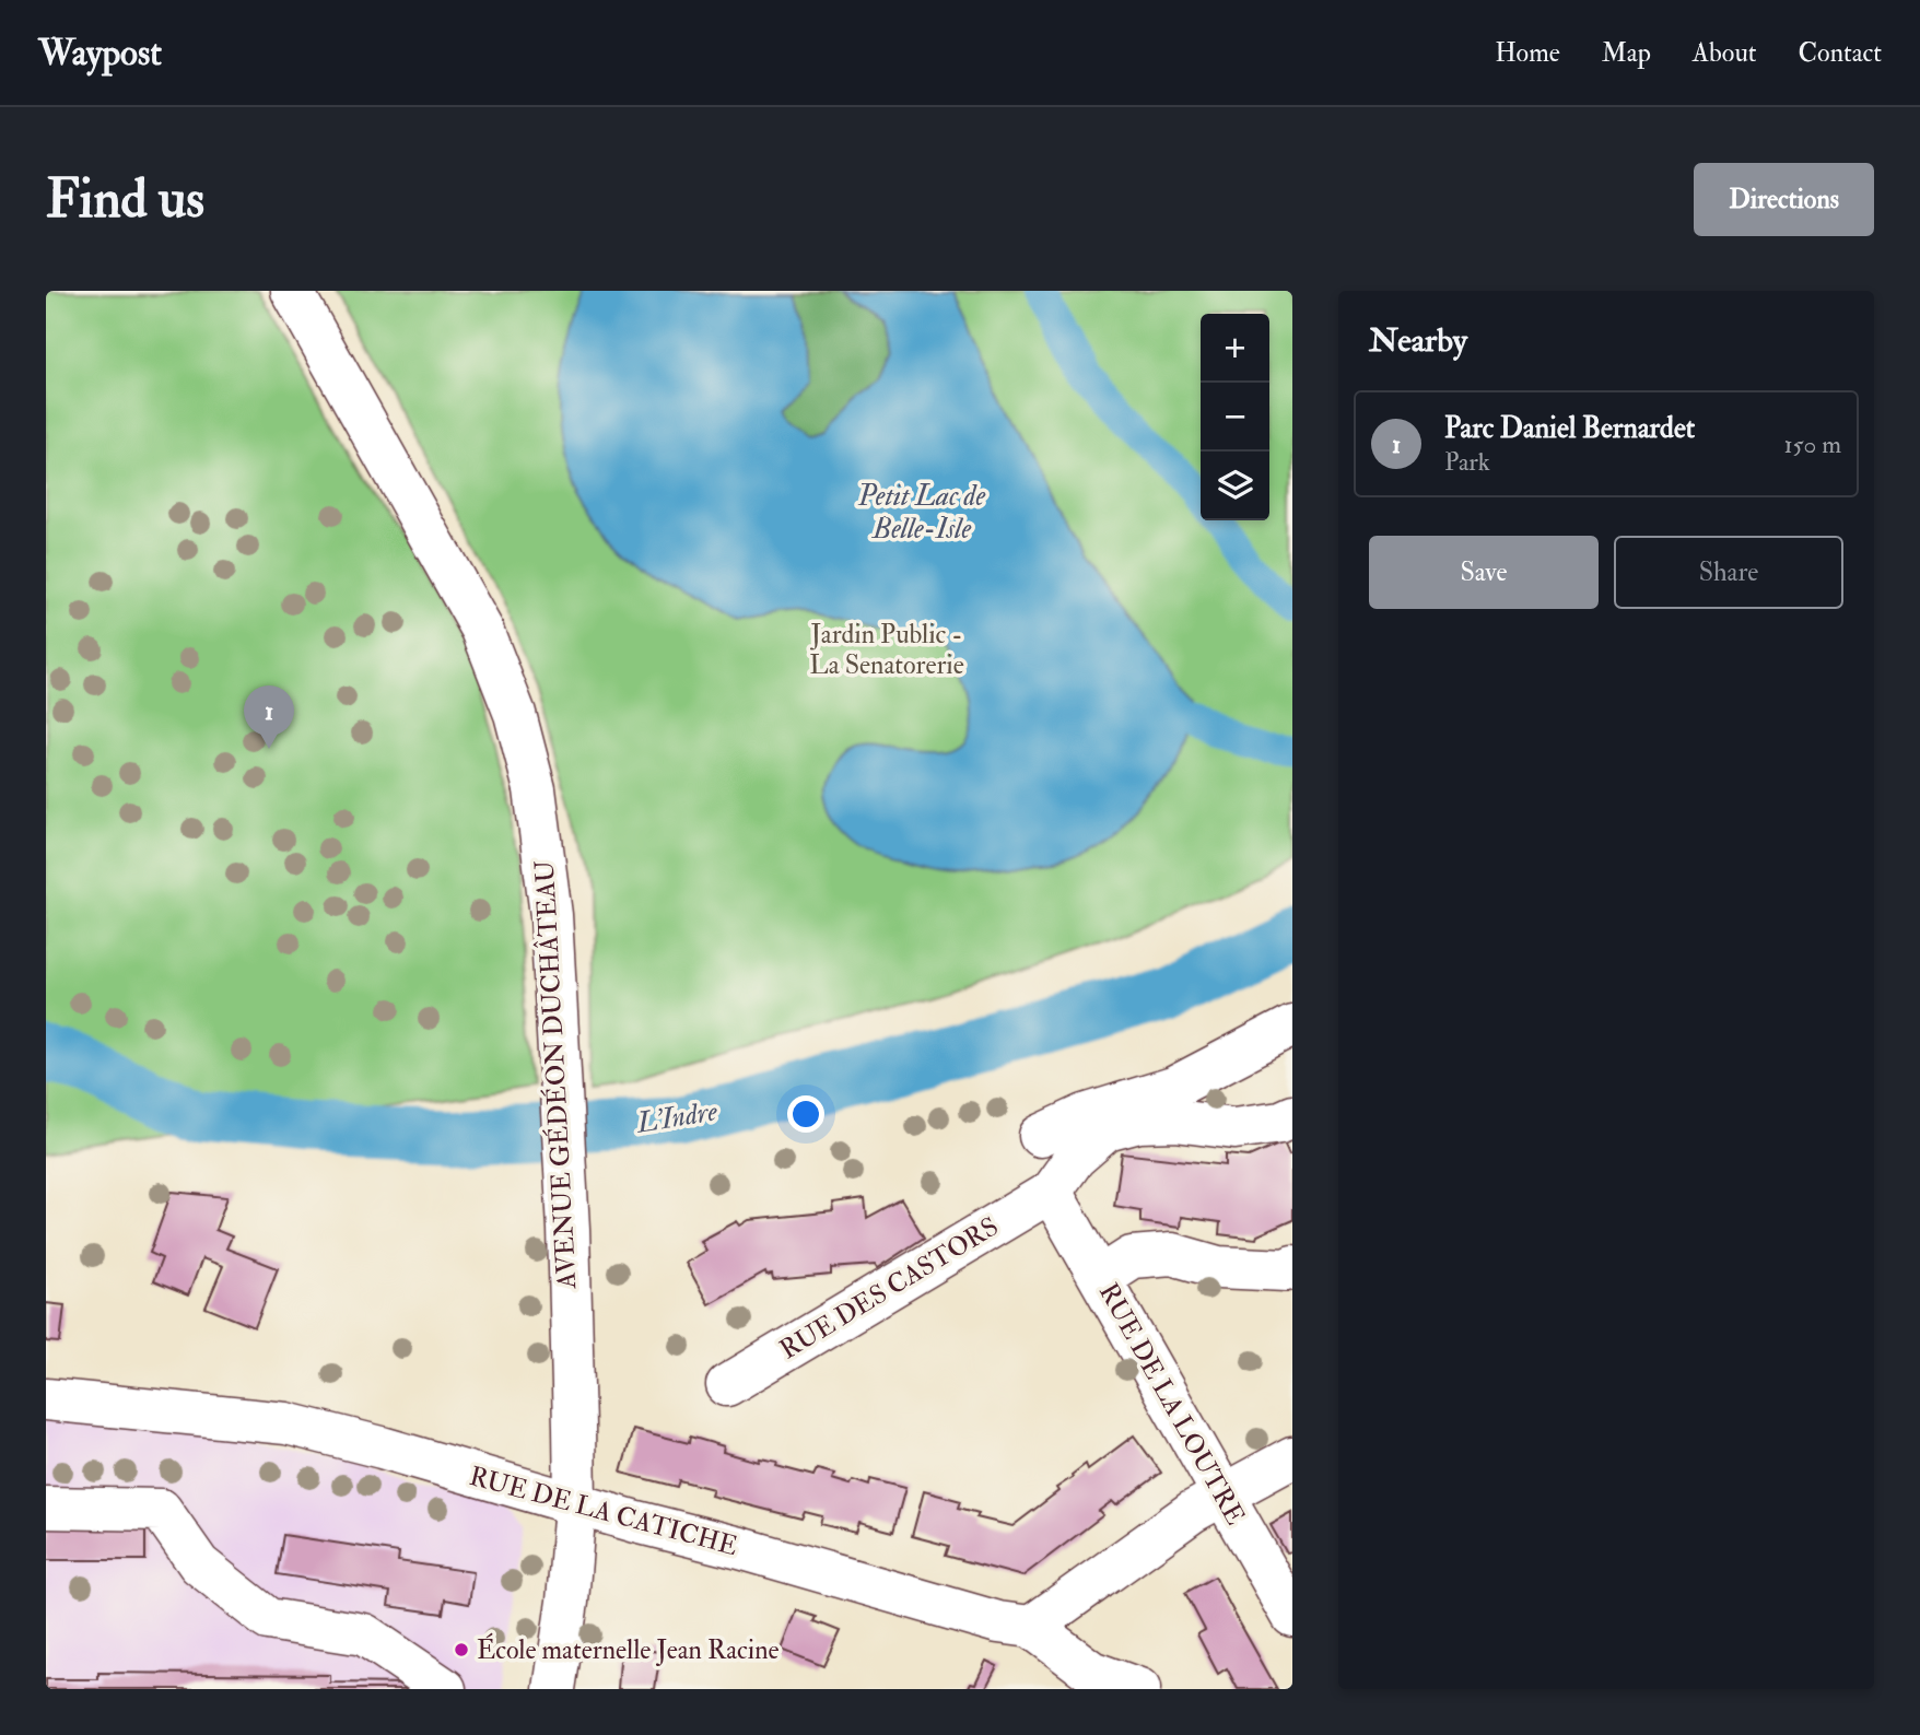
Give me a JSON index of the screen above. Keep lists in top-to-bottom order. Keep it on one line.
{"streets":{"street":["AVENUE GÉDÉON DUCHÂTEAU","RUE DES CASTORS","RUE DE LA LOUTRE","RUE DE LA CATICHE"]},"crossings":[["AVENUE GÉDÉON DUCHÂTEAU","RUE DE LA CATICHE"],["RUE DES CASTORS","RUE DE LA LOUTRE"]],"water":["Petit Lac de Belle-Isle","L'Indre"],"parks":["Jardin Public - La Senatorerie"],"places":["École maternelle Jean Racine"],"page":{"header":"Waypost","nav":["Home","Map","About","Contact"],"buttons":["Directions",["Save","Share"]],"title":"Find us","heading":"Nearby","map_buttons":["+","−"],"list":[{"mark":"1","name":"Parc Daniel Bernardet","note":"Park","value":"150 m"}],"pins":"1"}}
